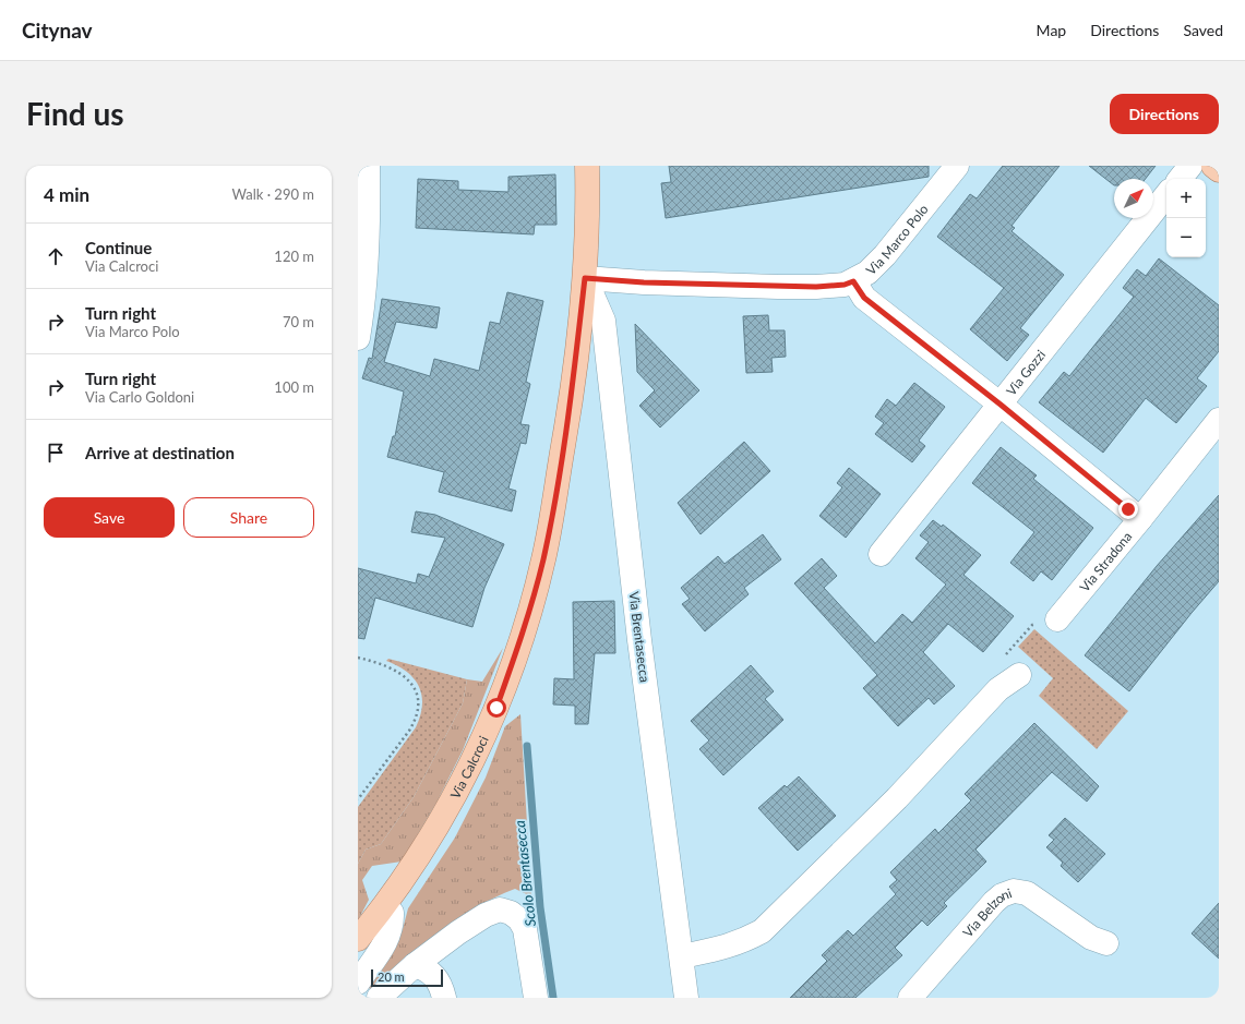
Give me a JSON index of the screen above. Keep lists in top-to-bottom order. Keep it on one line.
{"streets":{"main road":["Via Calcroci"],"street":["Via Marco Polo","Via Gozzi","Via Stradona","Via Brentasecca","Via Belzoni"]},"crossings":[["Via Marco Polo","Via Brentasecca"],["Via Marco Polo","Via Calcroci"],["Via Brentasecca","Via Calcroci"]],"water":["Scolo Brentasecca"],"scale_bar":"20 m","north":"top right","page":{"header":"Citynav","nav":["Map","Directions","Saved"],"buttons":["Directions",["Save","Share"]],"title":"Find us","heading":["4 min","Walk · 290 m"],"map_buttons":["+","−"],"list":[["Continue","Via Calcroci","120 m"],["Turn right","Via Marco Polo","70 m"],["Turn right","Via Carlo Goldoni","100 m"],"Arrive at destination"],"scale":"20 m"}}
